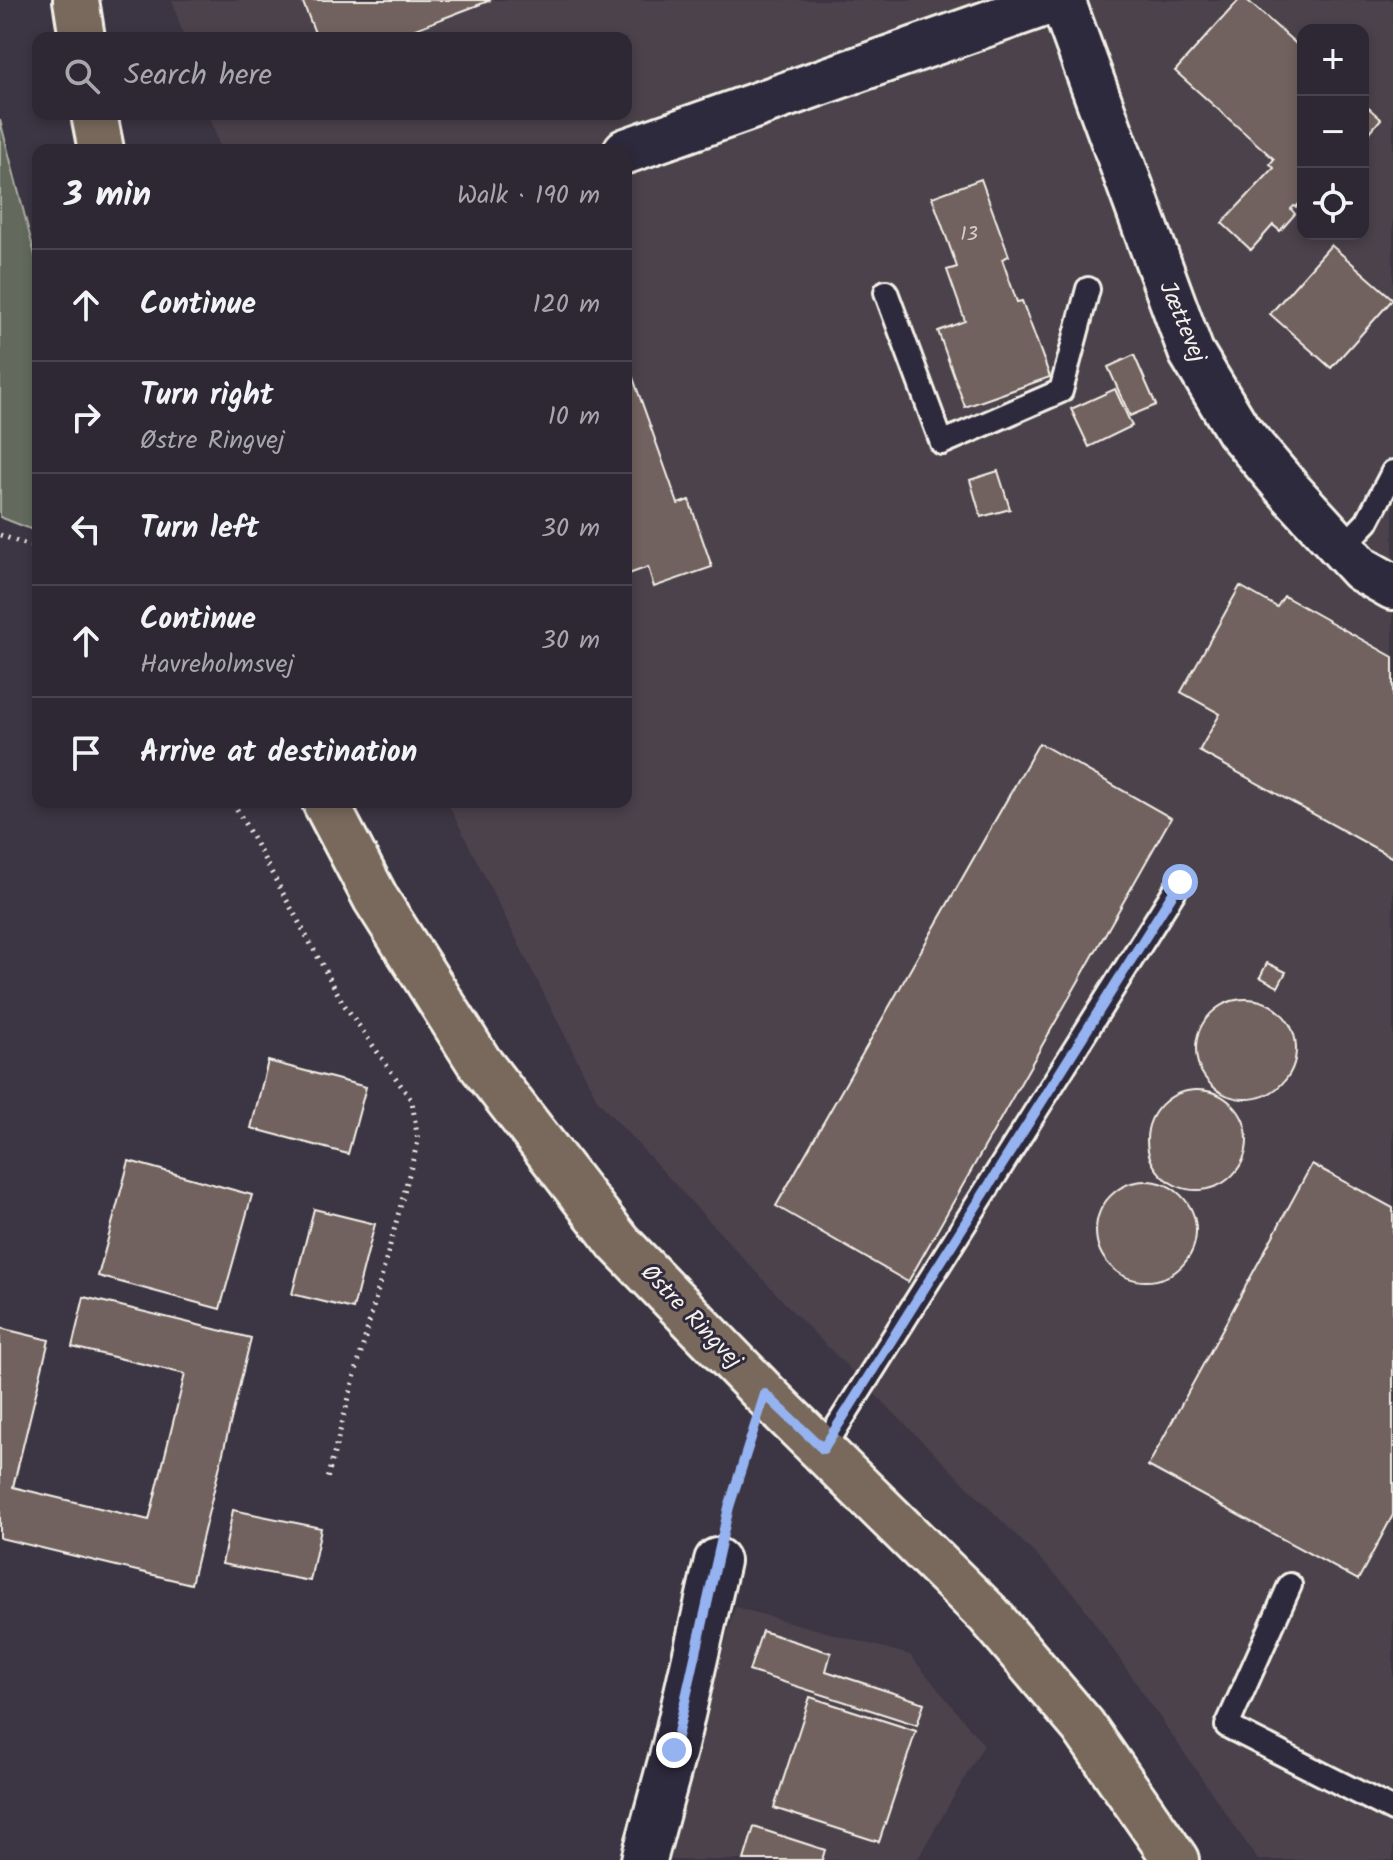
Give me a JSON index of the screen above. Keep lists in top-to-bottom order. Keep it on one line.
{"streets":{"main road":["Østre Ringvej"],"street":["Jættevej"]},"house_numbers":["13"],"page":{"map_buttons":["+","−"],"search":"Search here","heading":["3 min","Walk · 190 m"],"list":[["Continue","120 m"],["Turn right","Østre Ringvej","10 m"],["Turn left","30 m"],["Continue","Havreholmsvej","30 m"],"Arrive at destination"]}}
